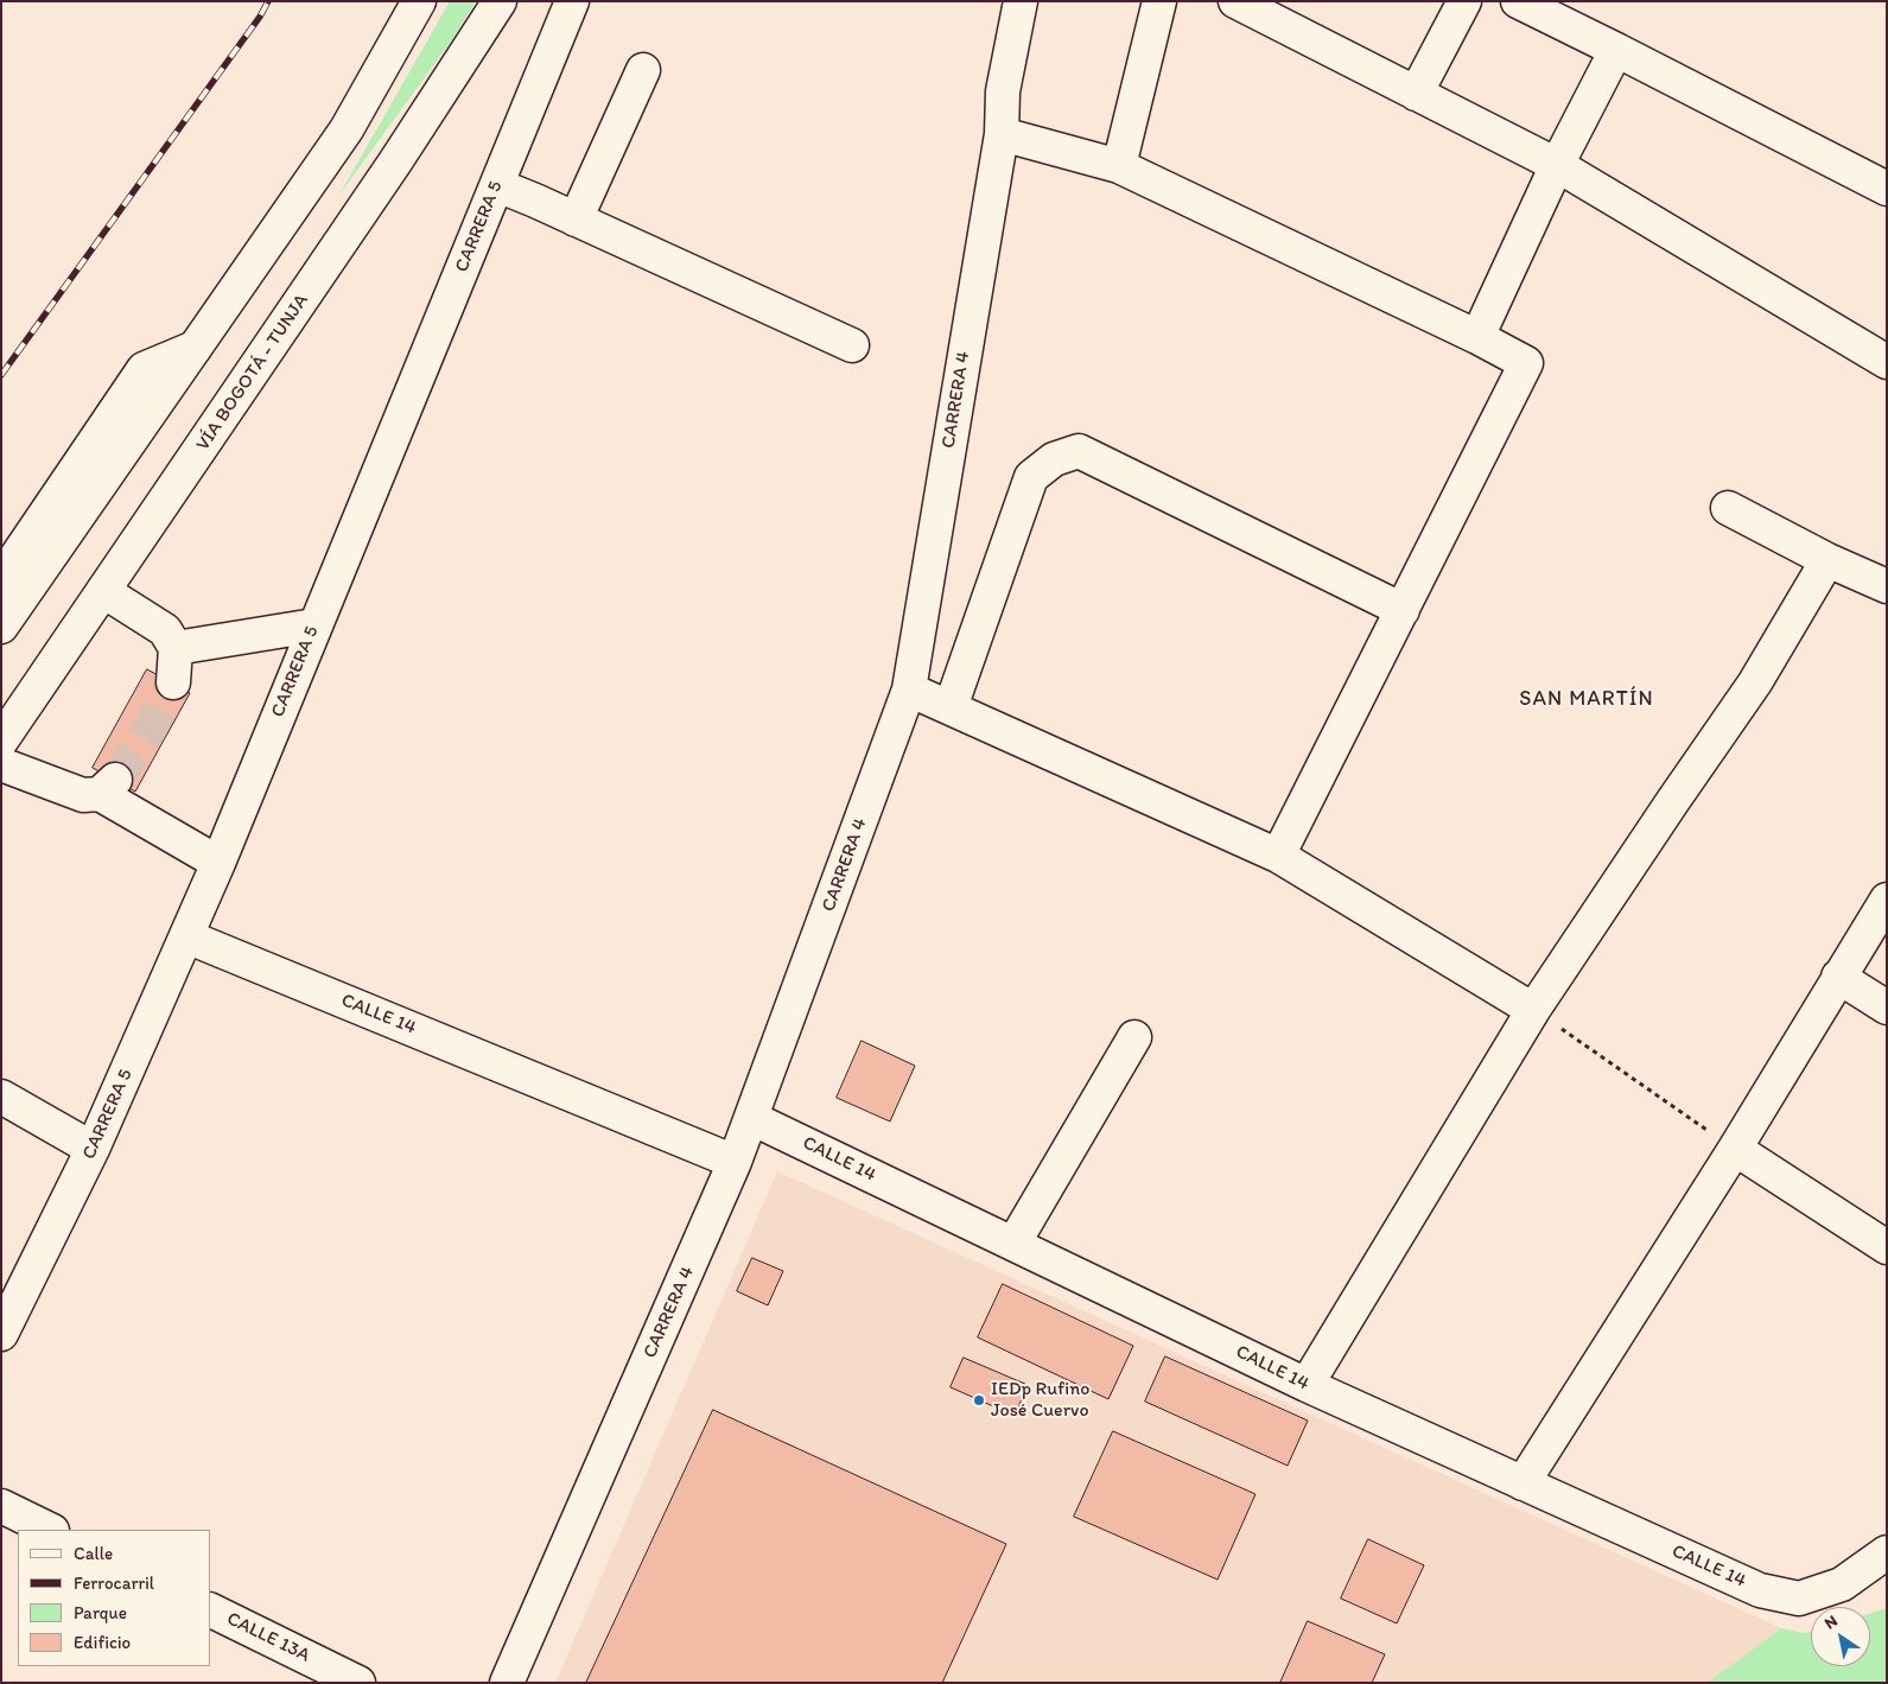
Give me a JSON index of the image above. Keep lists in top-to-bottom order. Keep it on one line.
{"streets":{"main road":["CARRERA 5","VÍA BOGOTÁ - TUNJA","CARRERA 4","CALLE 14","CALLE 13A"]},"crossings":[["CARRERA 5","CALLE 14"],["CARRERA 4","CALLE 14"]],"districts":["SAN MARTÍN"],"places":["IEDp Rufino José Cuervo"],"legend":["Calle","Ferrocarril","Parque","Edificio"],"north":"top left"}
